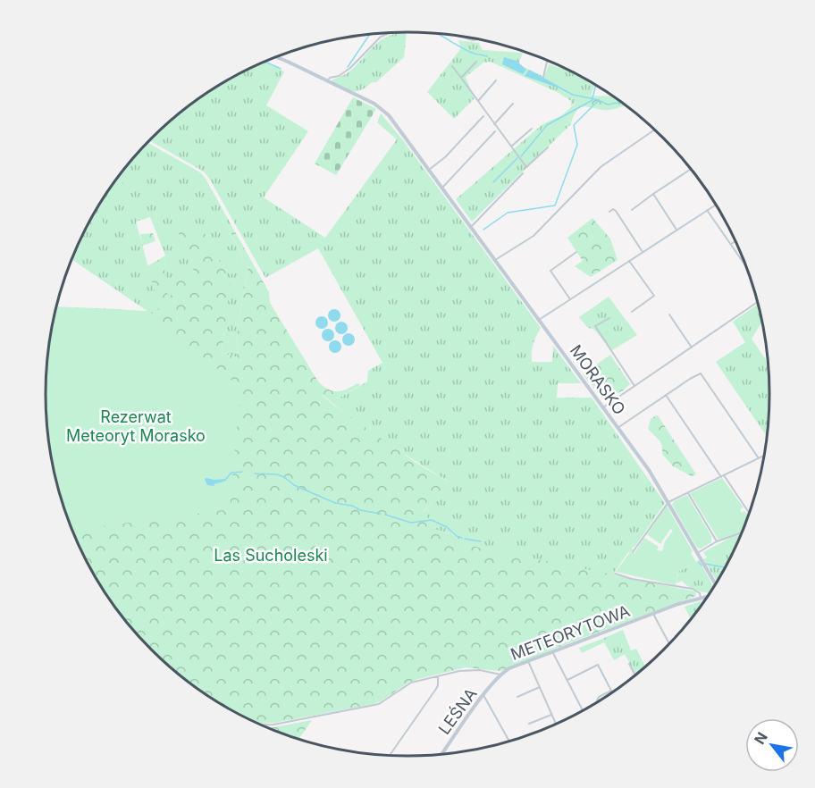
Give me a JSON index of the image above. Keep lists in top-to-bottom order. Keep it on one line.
{"streets":{"street":["MORASKO","METEORYTOWA","LEŚNA"]},"crossings":[["METEORYTOWA","LEŚNA"]],"parks":["Rezerwat Meteoryt Morasko","Las Sucholeski"],"north":"top left"}
